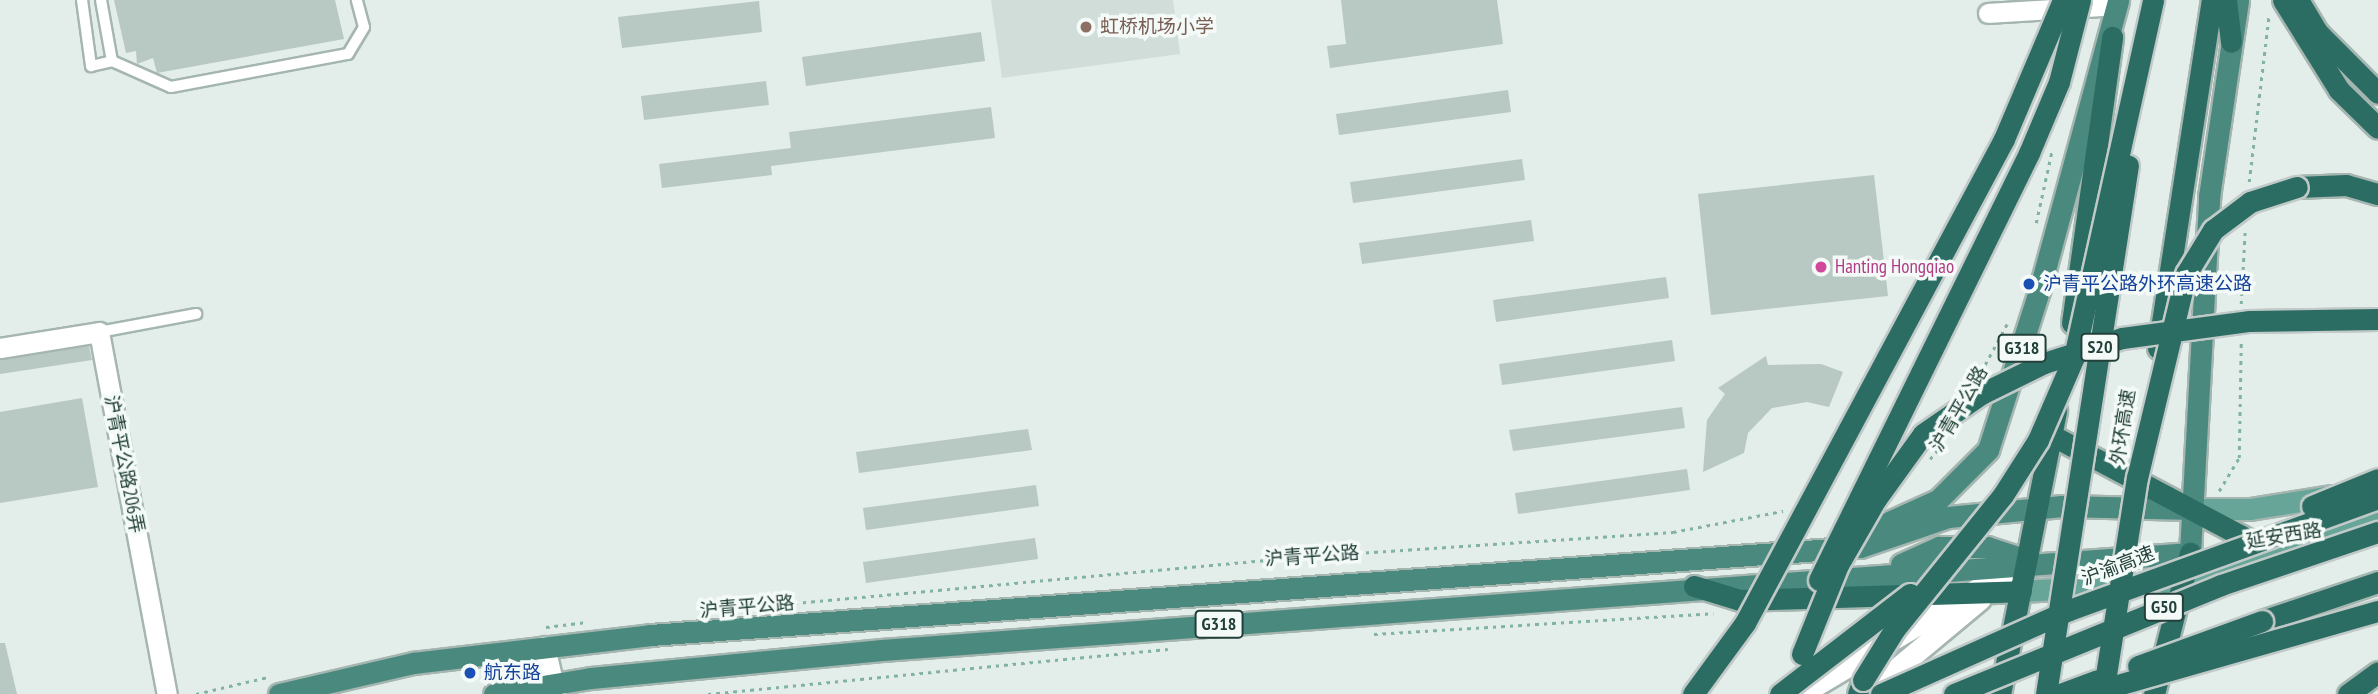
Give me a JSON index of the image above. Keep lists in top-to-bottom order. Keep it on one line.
{"streets":{"highway":["S20","G318","沪青平公路","外环高速","沪渝高速","G50"],"main road":["延安西路"],"street":["沪青平公路206弄"]},"crossings":[["G318","延安西路"],["沪青平公路","延安西路"]],"places":["虹桥机场小学","Hanting Hongqiao","沪青平公路外环高速公路","航东路"]}
